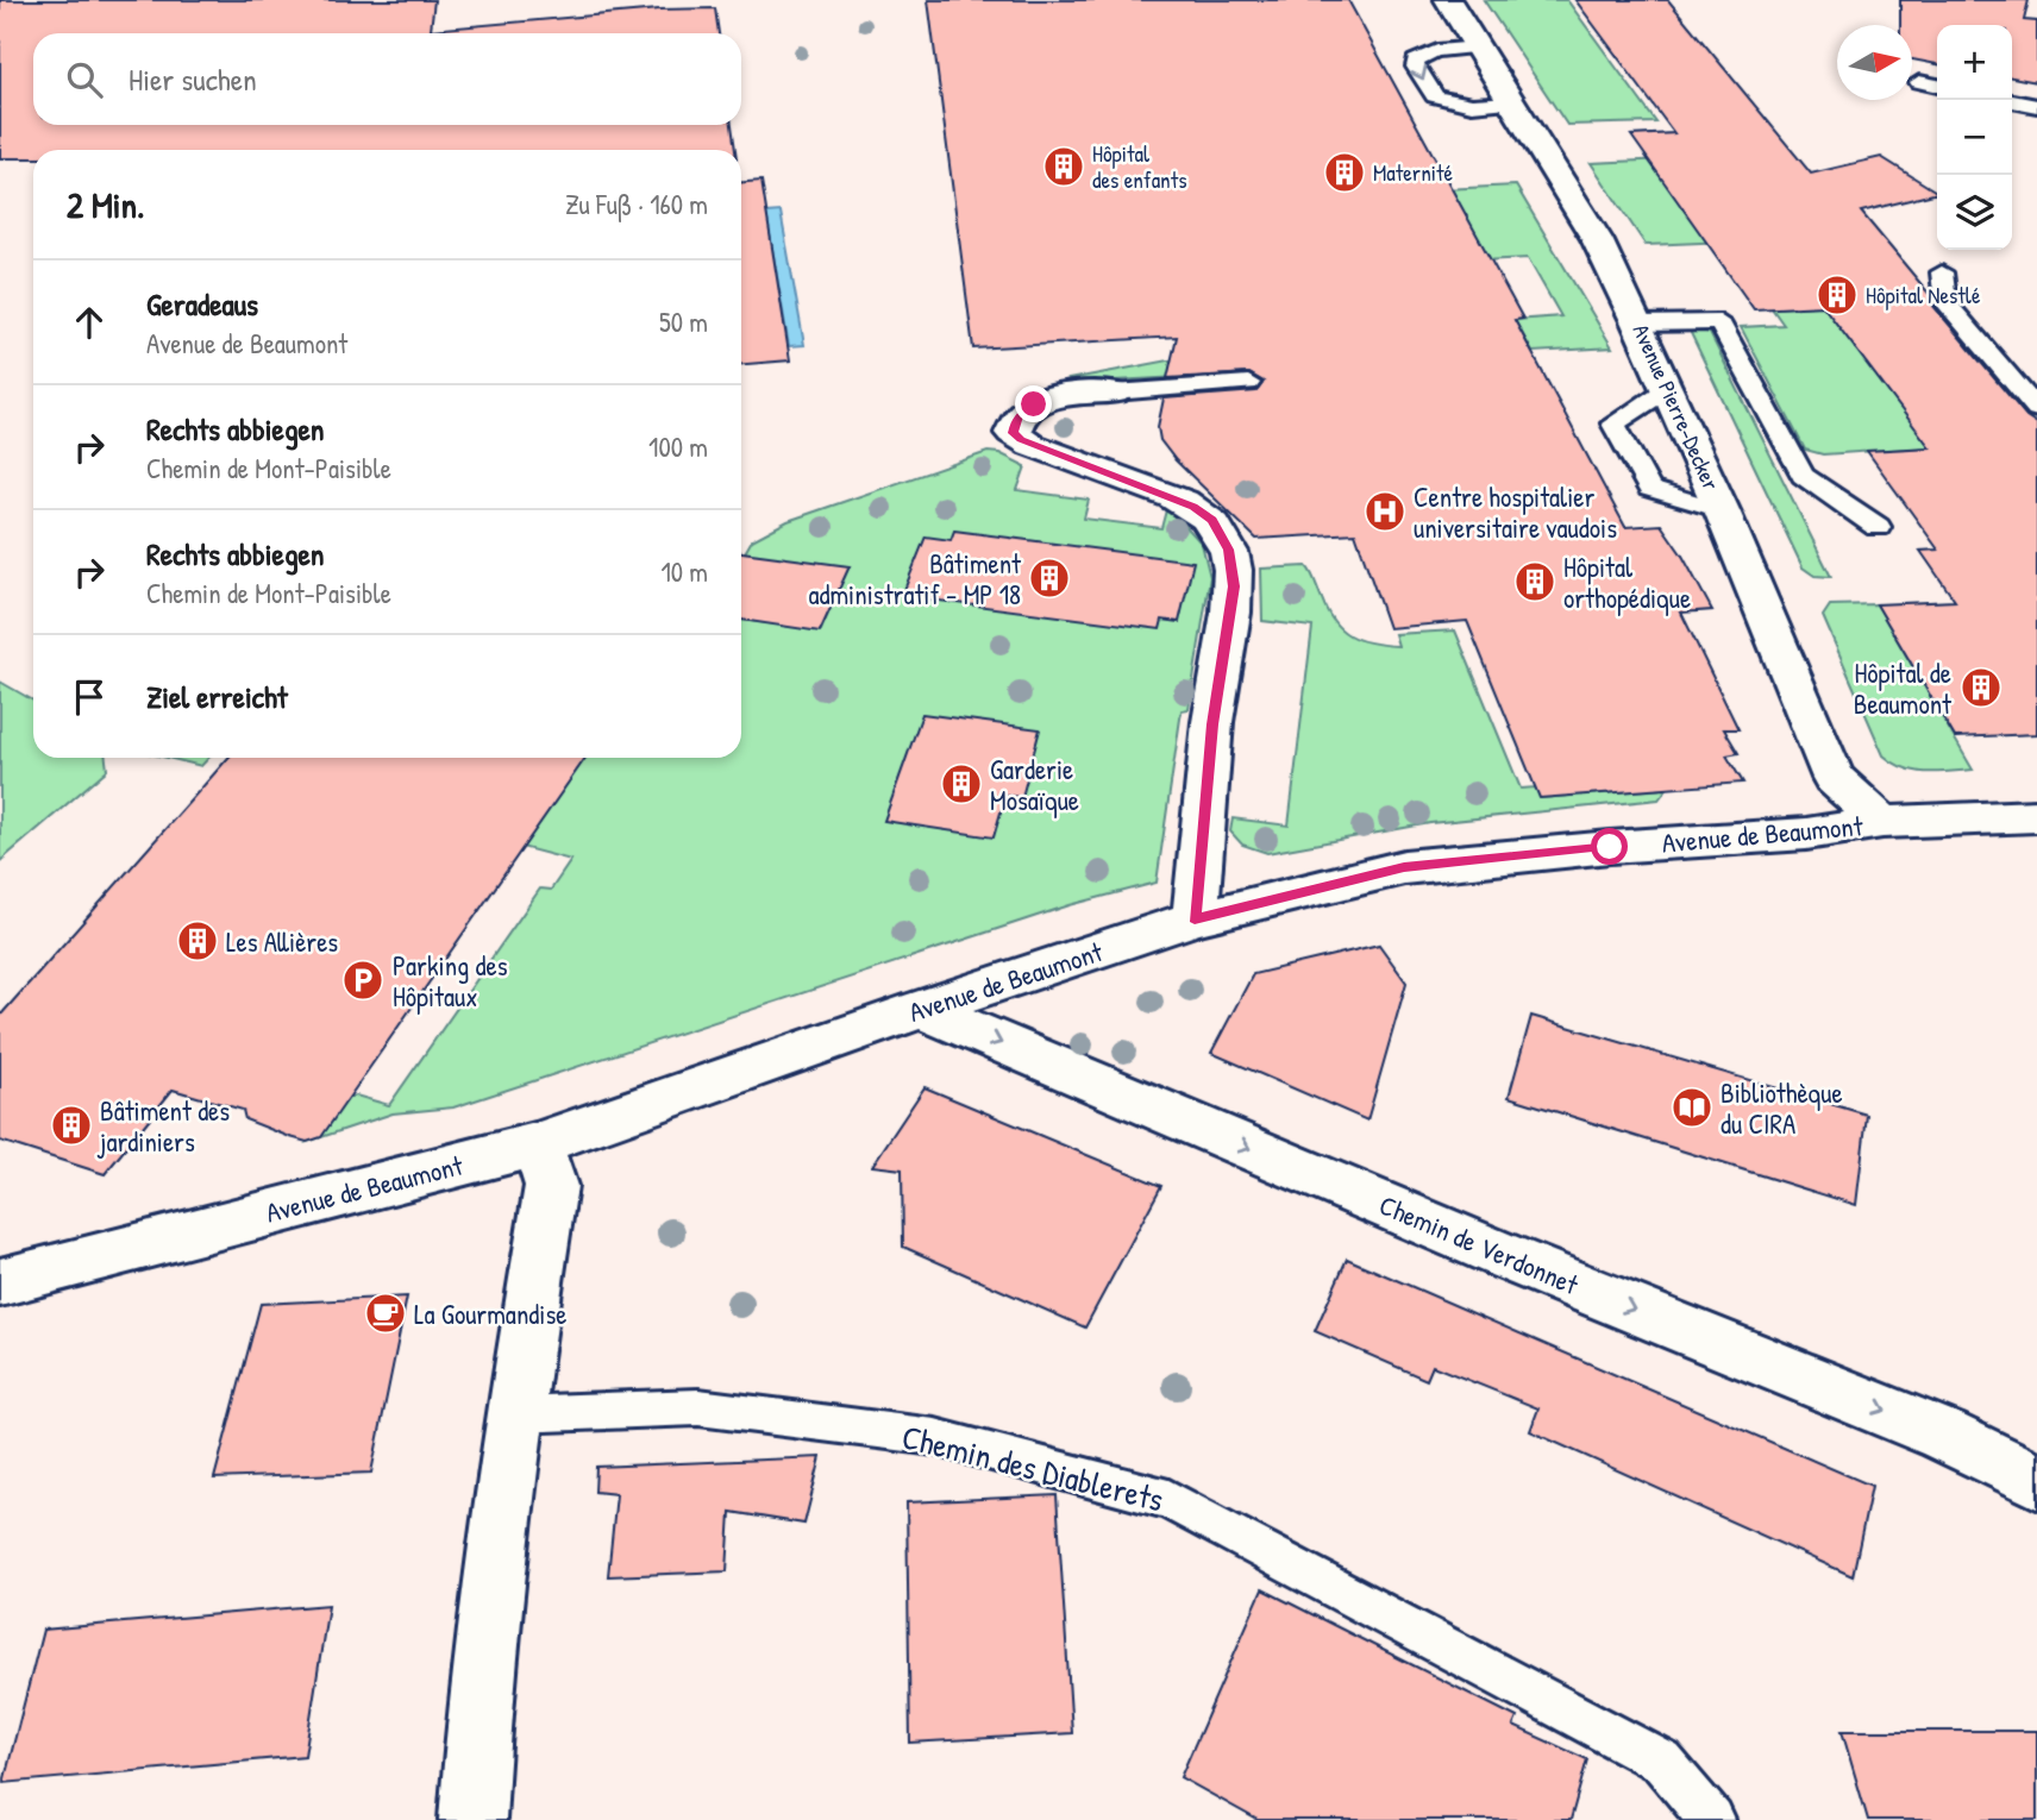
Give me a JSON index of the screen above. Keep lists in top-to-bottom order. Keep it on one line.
{"streets":{"street":["Avenue Pierre-Decker","Avenue de Beaumont","Chemin de Verdonnet"],"lane":["Chemin des Diablerets"]},"crossings":[["Avenue Pierre-Decker","Avenue de Beaumont"],["Avenue de Beaumont","Chemin de Verdonnet"]],"one_way":["Chemin de Verdonnet"],"places":{"building":["Hôpital des enfants","Maternité","Hôpital Nestlé","Bâtiment administratif - MP 18","Hôpital orthopédique","Hôpital de Beaumont","Garderie Mosaïque","Les Allières","Bâtiment des jardiniers"],"hospital":["Centre hospitalier universitaire vaudois"],"parking":["Parking des Hôpitaux"],"library":["Bibliothèque du CIRA"],"cafe":["La Gourmandise"]},"north":"right","page":{"map_buttons":["+","−"],"search":"Hier suchen","heading":["2 Min.","Zu Fuß · 160 m"],"list":[["Geradeaus","Avenue de Beaumont","50 m"],["Rechts abbiegen","Chemin de Mont-Paisible","100 m"],["Rechts abbiegen","Chemin de Mont-Paisible","10 m"],"Ziel erreicht"]}}
